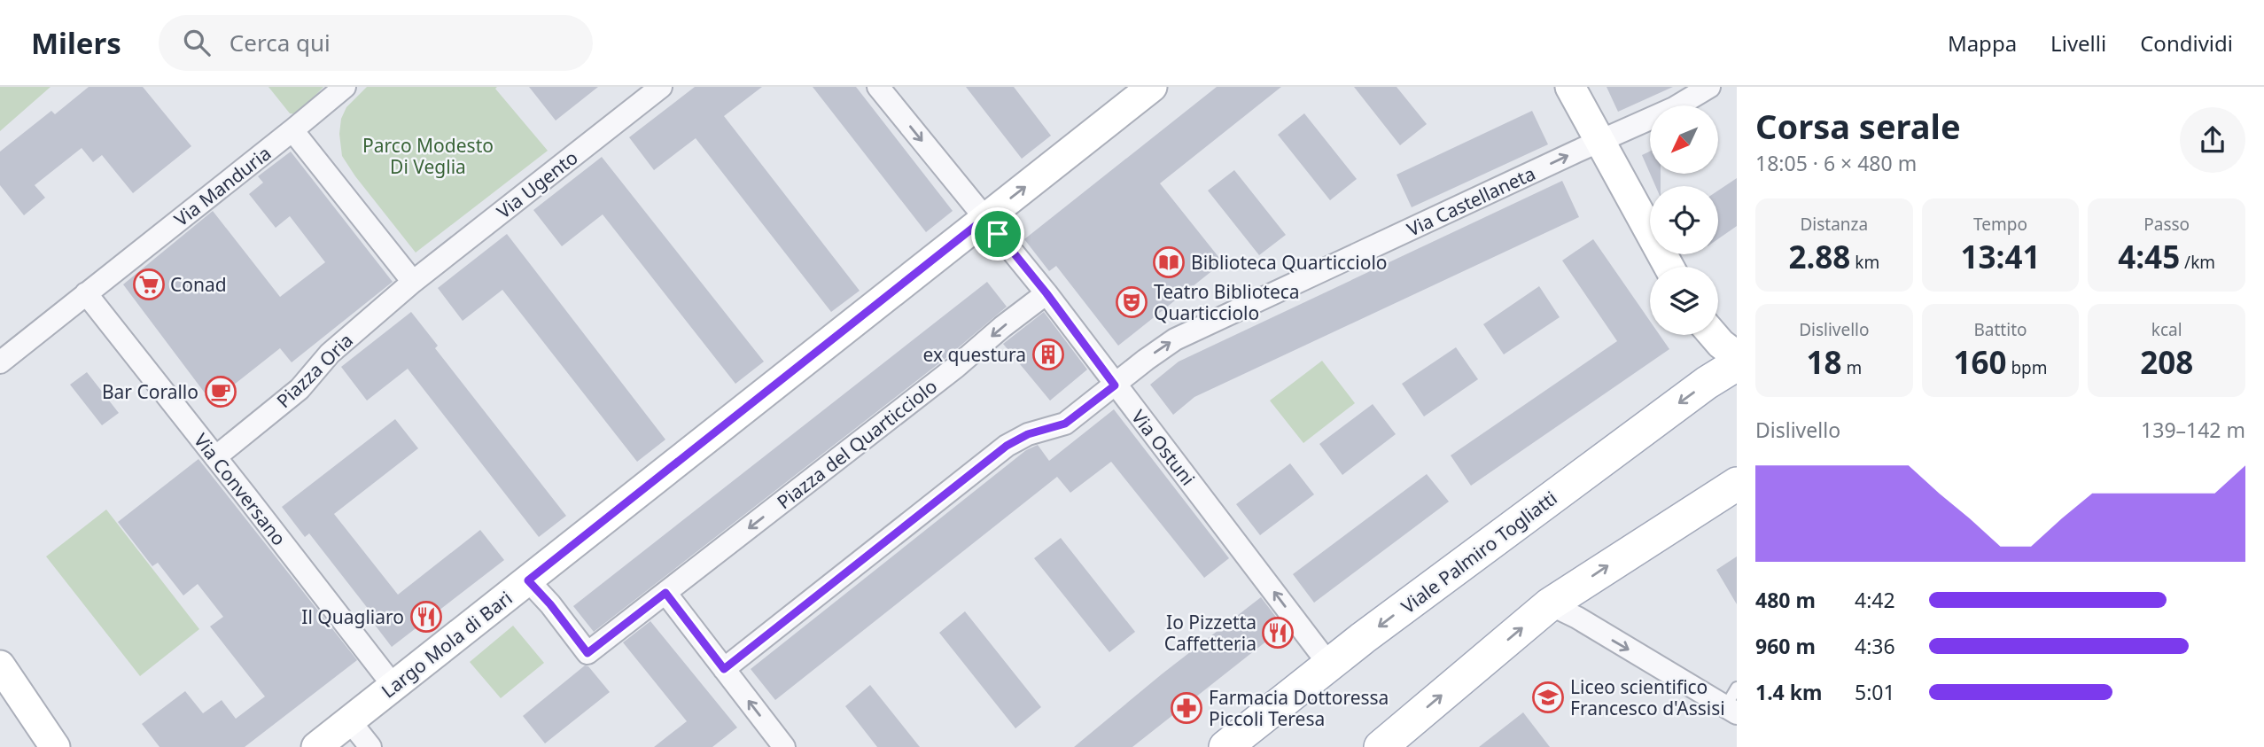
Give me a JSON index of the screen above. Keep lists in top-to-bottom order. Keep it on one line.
{"streets":{"main road":["Viale Palmiro Togliatti"],"street":["Via Ugento","Via Manduria","Via Castellaneta","Piazza Oria","Piazza del Quarticciolo","Via Ostuni","Via Conversano","Largo Mola di Bari"]},"crossings":[["Via Ugento","Piazza Oria"],["Via Manduria","Via Conversano"],["Via Castellaneta","Via Ostuni"],["Piazza Oria","Via Conversano"],["Piazza del Quarticciolo","Via Ostuni"],["Piazza del Quarticciolo","Largo Mola di Bari"],["Via Ostuni","Viale Palmiro Togliatti"],["Via Conversano","Largo Mola di Bari"]],"one_way":["Via Castellaneta"],"parks":["Parco Modesto Di Veglia"],"places":{"library":["Biblioteca Quarticciolo"],"supermarket":["Conad"],"theatre":["Teatro Biblioteca Quarticciolo"],"building":["ex questura"],"cafe":["Bar Corallo"],"restaurant":["Il Quagliaro","Io Pizzetta Caffetteria"],"school or university":["Liceo scientifico Francesco d'Assisi"],"pharmacy":["Farmacia Dottoressa Piccoli Teresa"]},"north":"bottom left","page":{"header":"Milers","search":"Cerca qui","nav":["Mappa","Livelli","Condividi"],"heading":["Corsa serale","18:05 · 6 × 480 m"],"stats":[["Distanza","2.88 km"],["Tempo","13:41"],["Passo","4:45 /km"],["Dislivello","18 m"],["Battito","160 bpm"],["kcal","208"]],"chart":["Dislivello","139–142 m"],"list":[{"name":"480 m","note":"4:42"},{"name":"960 m","note":"4:36"},{"name":"1.4 km","note":"5:01"}]}}
